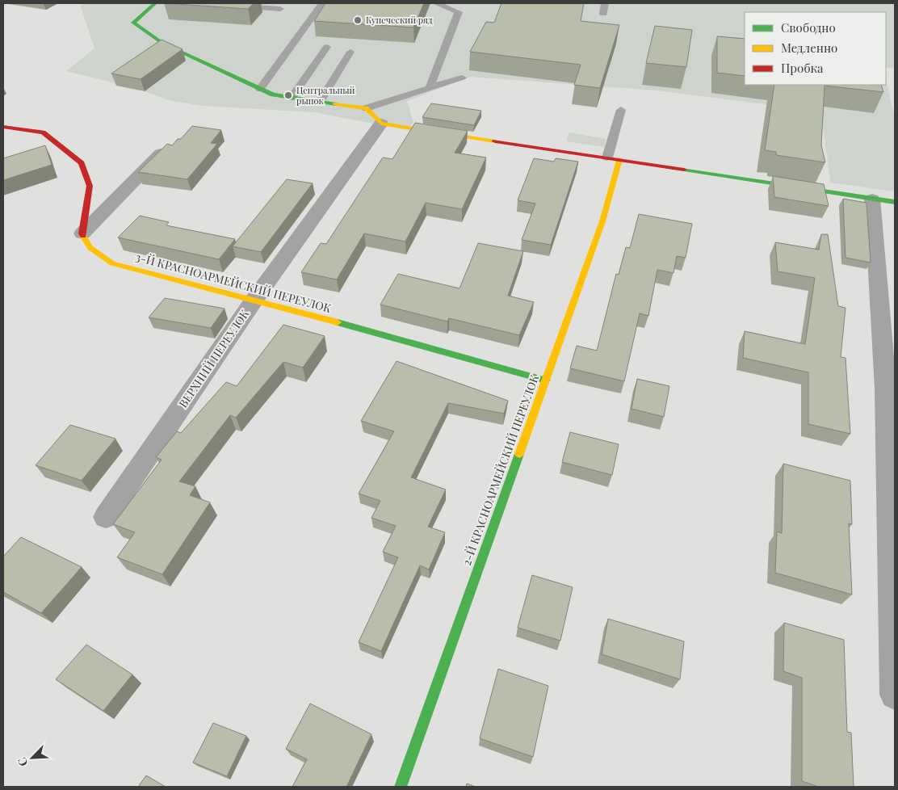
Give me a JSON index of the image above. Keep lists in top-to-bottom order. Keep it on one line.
{"streets":{"street":["3-Й КРАСНОАРМЕЙСКИЙ ПЕРЕУЛОК","ВЕРХНИЙ ПЕРЕУЛОК","2-Й КРАСНОАРМЕЙСКИЙ ПЕРЕУЛОК"]},"crossings":[["3-Й КРАСНОАРМЕЙСКИЙ ПЕРЕУЛОК","ВЕРХНИЙ ПЕРЕУЛОК"],["3-Й КРАСНОАРМЕЙСКИЙ ПЕРЕУЛОК","2-Й КРАСНОАРМЕЙСКИЙ ПЕРЕУЛОК"]],"places":["Купеческий ряд","Центральный рынок"],"legend":["Свободно","Медленно","Пробка"],"north":"bottom left"}
